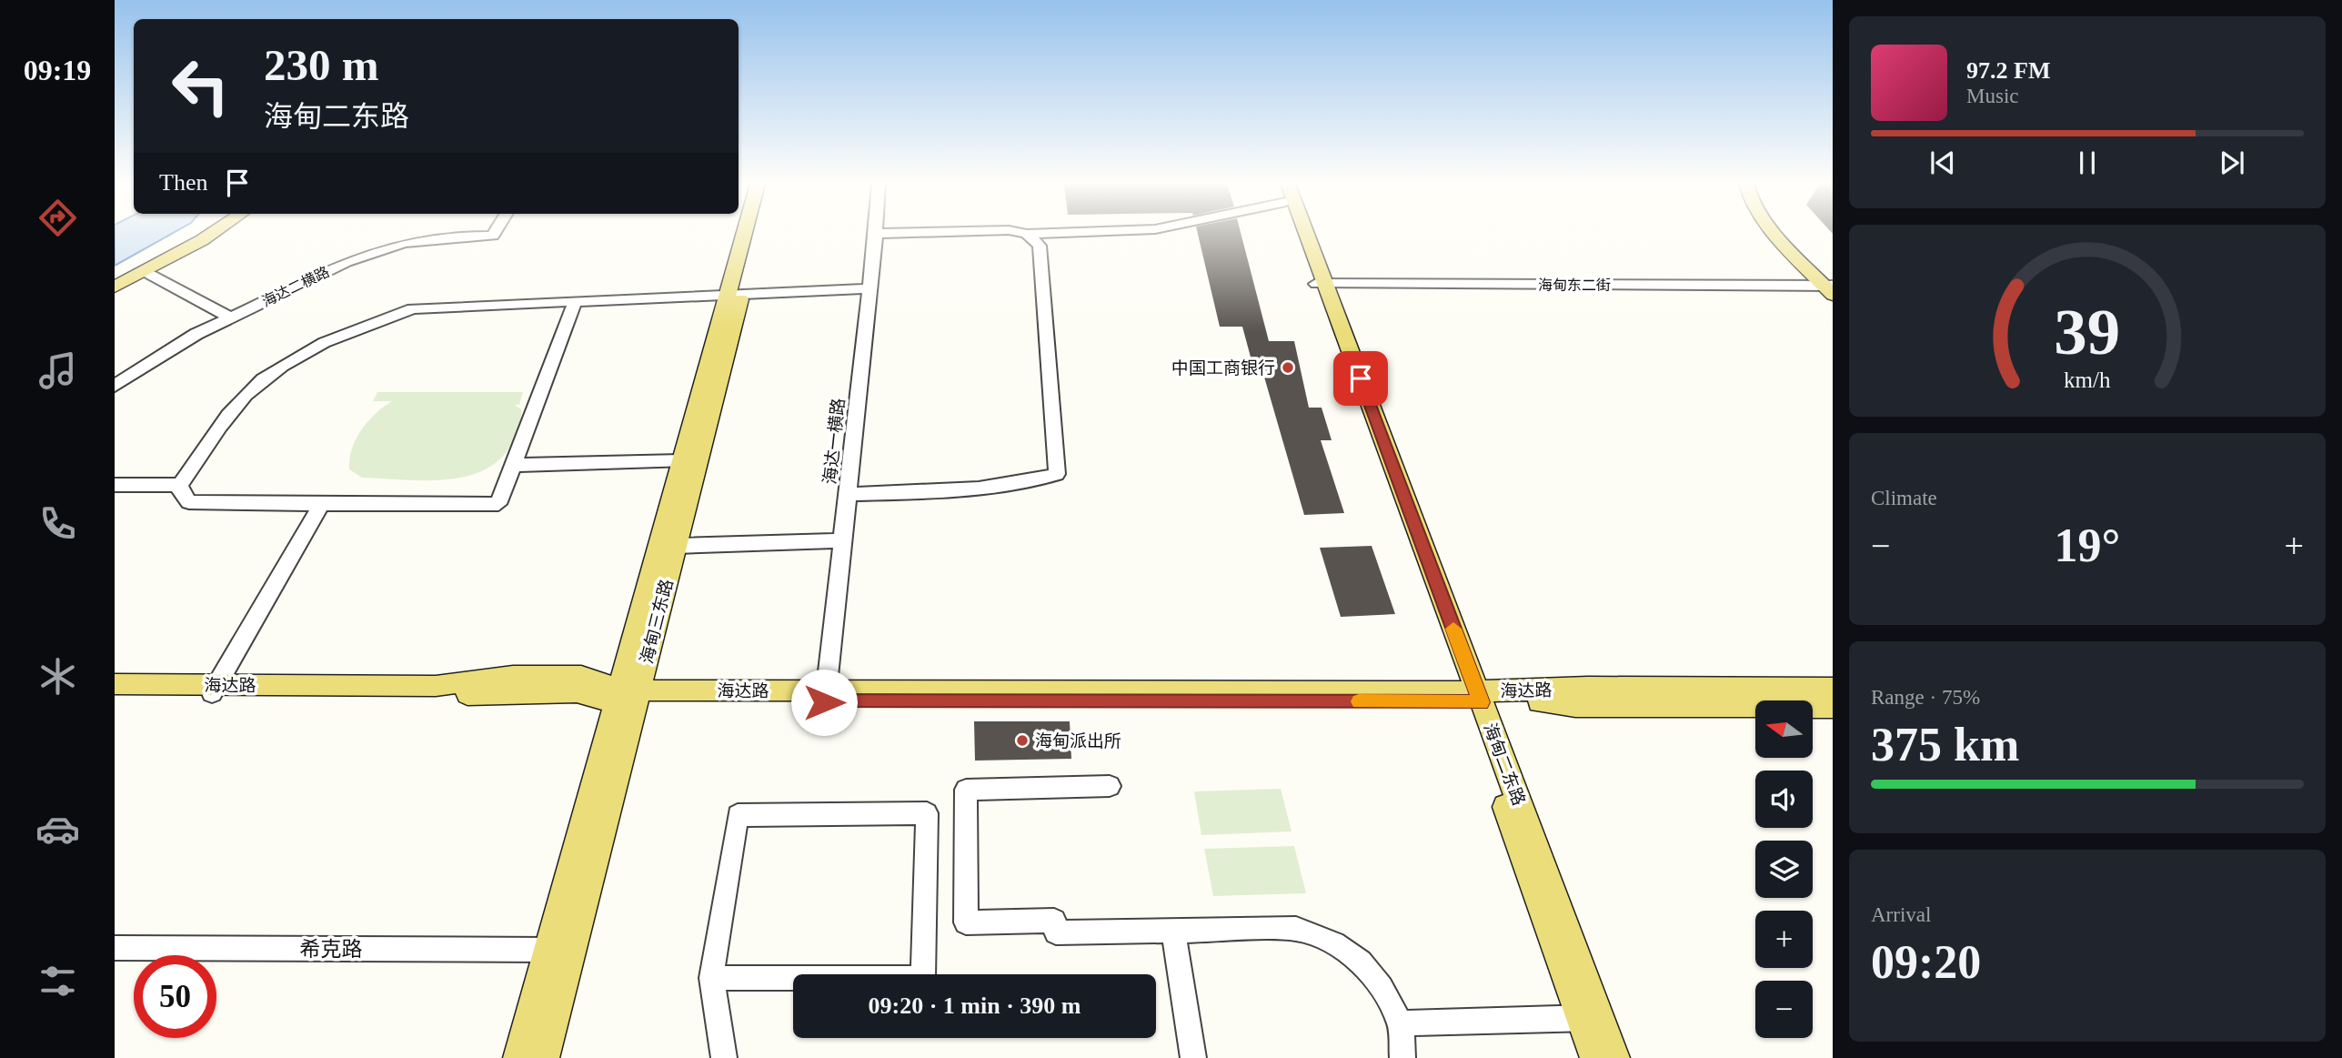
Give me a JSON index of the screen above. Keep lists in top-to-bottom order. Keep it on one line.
{"streets":{"main road":["海甸三东路","海达路","海甸二东路"],"street":["海甸东二街","海达二横路","海达一横路","希克路"]},"crossings":[["海甸东二街","海甸二东路"],["海达一横路","海达路"],["海甸三东路","海达路"],["海达路","海甸二东路"]],"places":["中国工商银行","海甸派出所"],"north":"left","page":{"tabs":"09:19","turn":["230 m","海甸二东路"],"song":["97.2 FM","Music"],"then":"Then","tile":["Climate",["Range · 75%","375 km"],["Arrival","09:20"]],"heat":["−","19°","+"],"map_buttons":["+","−"],"limit":"50","trip":"09:20 · 1 min · 390 m","gauge":["39","km/h"]}}
